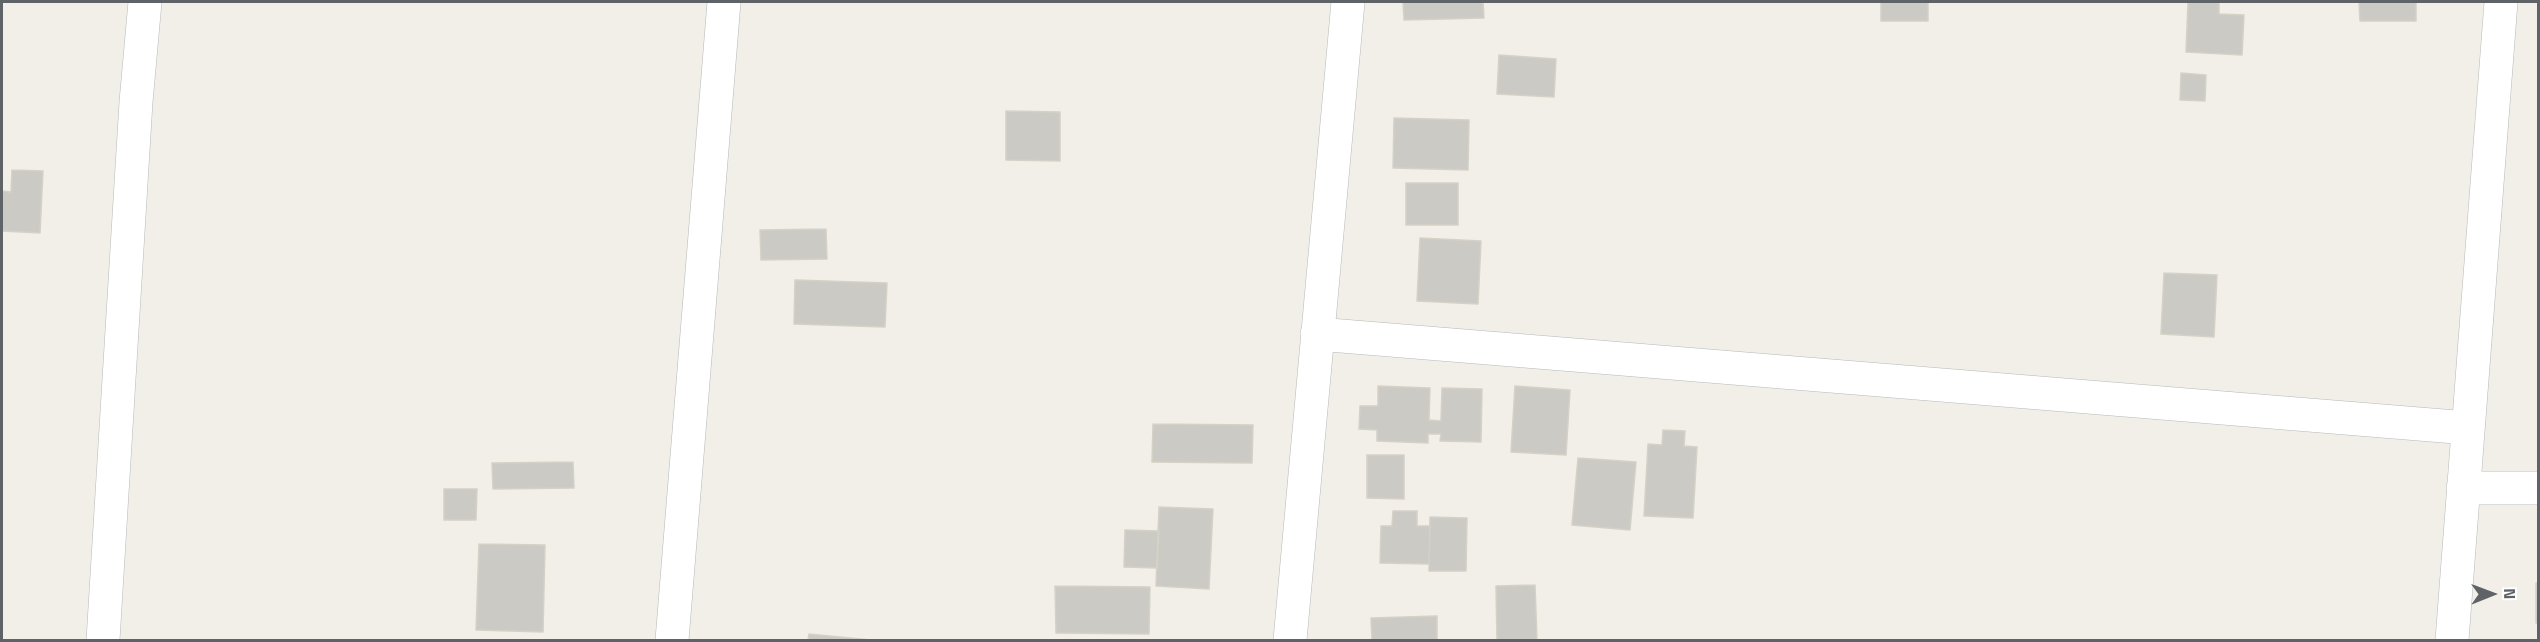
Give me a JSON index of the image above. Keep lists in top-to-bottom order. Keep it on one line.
{"north":"right"}
